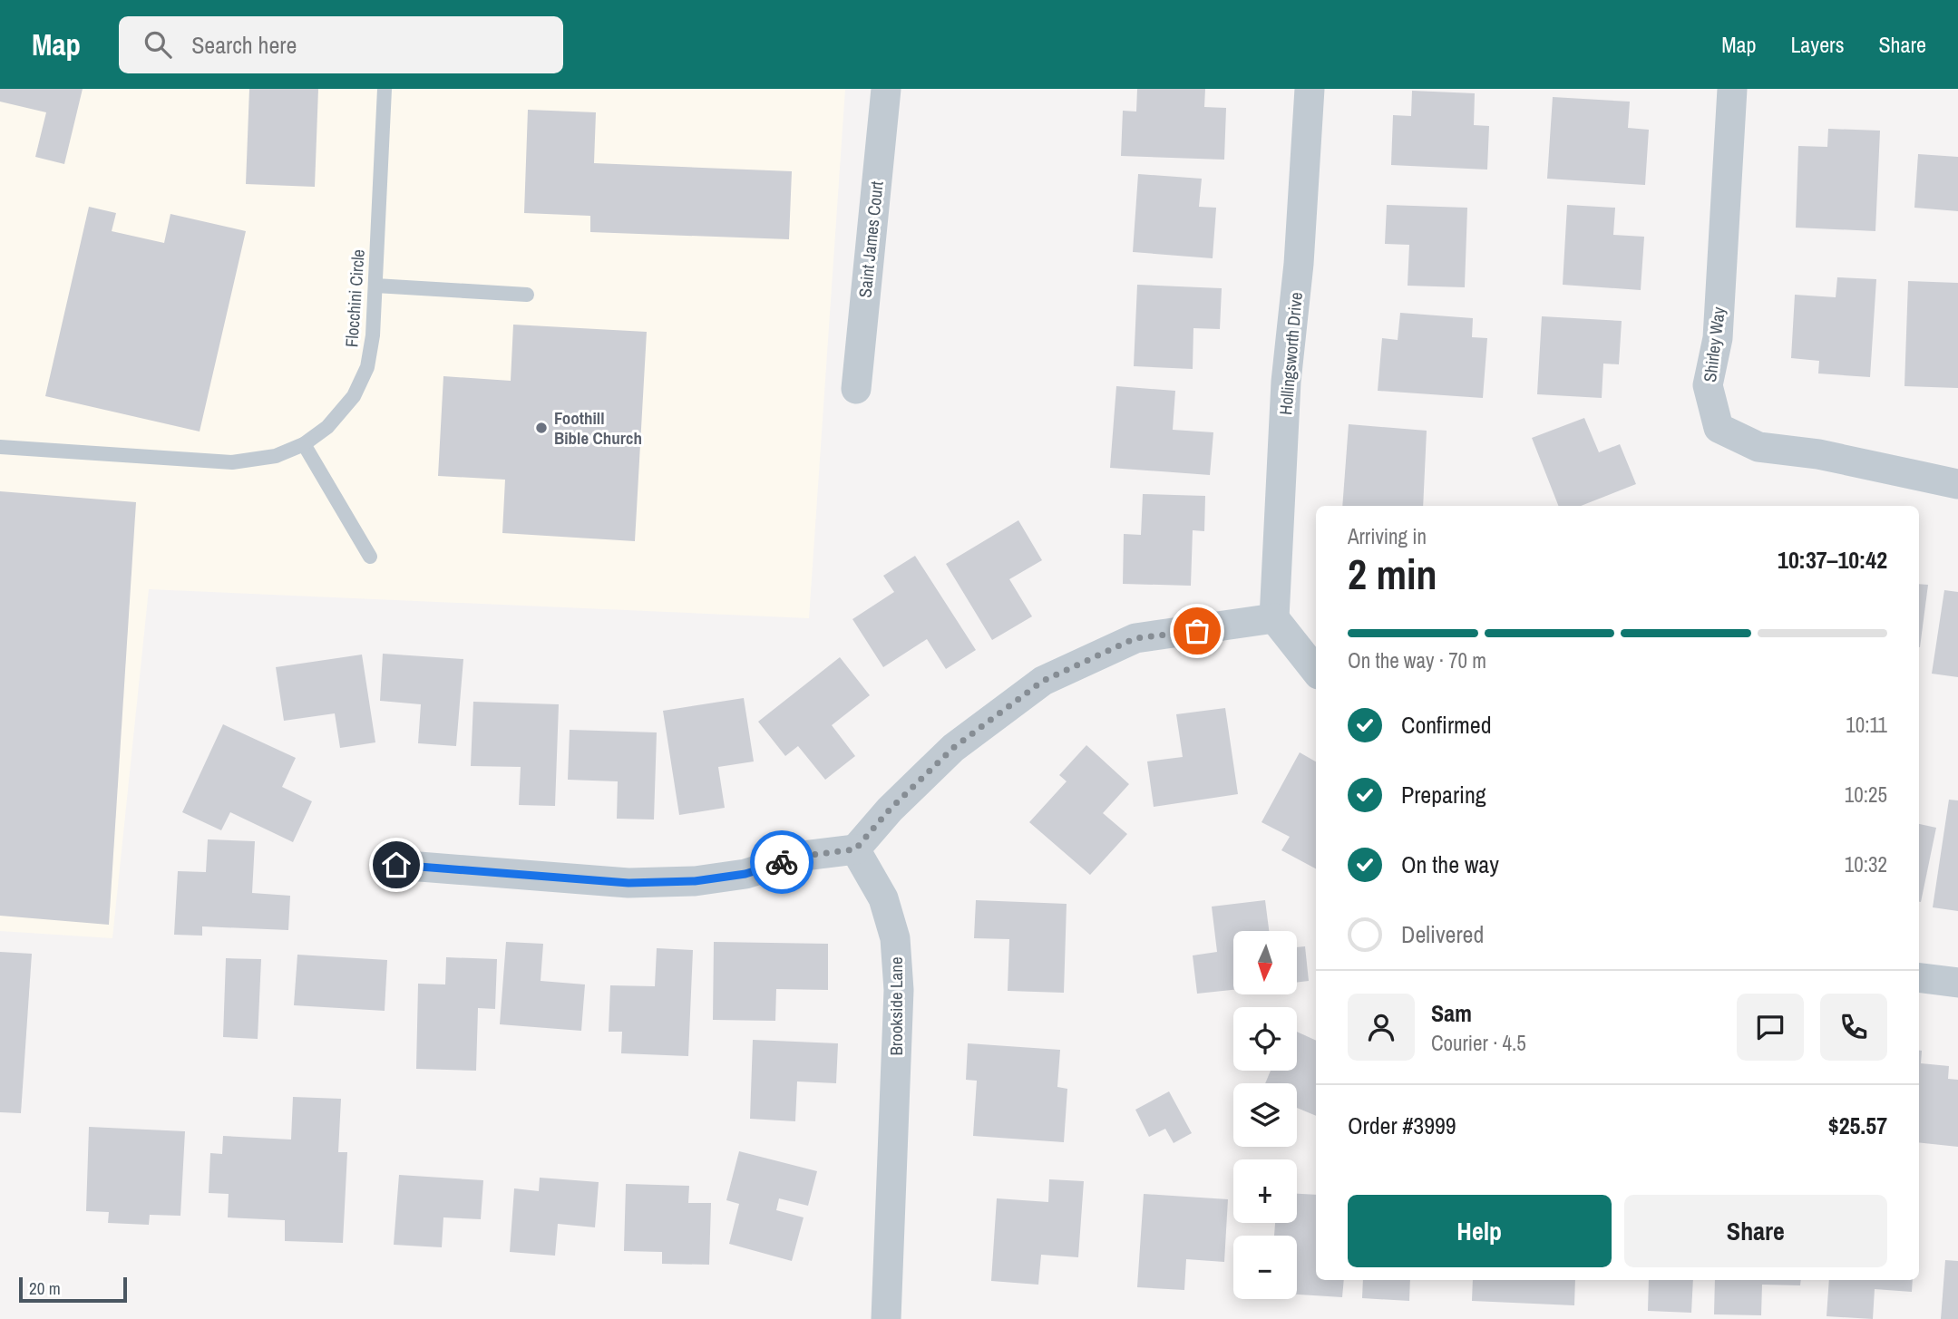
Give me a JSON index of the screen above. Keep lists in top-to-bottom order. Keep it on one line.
{"streets":{"street":["Saint James Court","Shirley Way","Hollingsworth Drive","Brookside Lane"],"lane":["Flocchini Circle"]},"places":["Foothill Bible Church"],"scale_bar":"20 m","north":"bottom","page":{"header":"Map","search":"Search here","nav":["Map","Layers","Share"],"heading":["2 min","Arriving in","10:37–10:42"],"panel":["Sam","Courier · 4.5","Order #3999","$25.57"],"bar":"On the way · 70 m","list":[["Confirmed","10:11"],["Preparing","10:25"],["On the way","10:32"],"Delivered"],"map_buttons":["+","−"],"buttons":["Help","Share"],"scale":"20 m"}}
